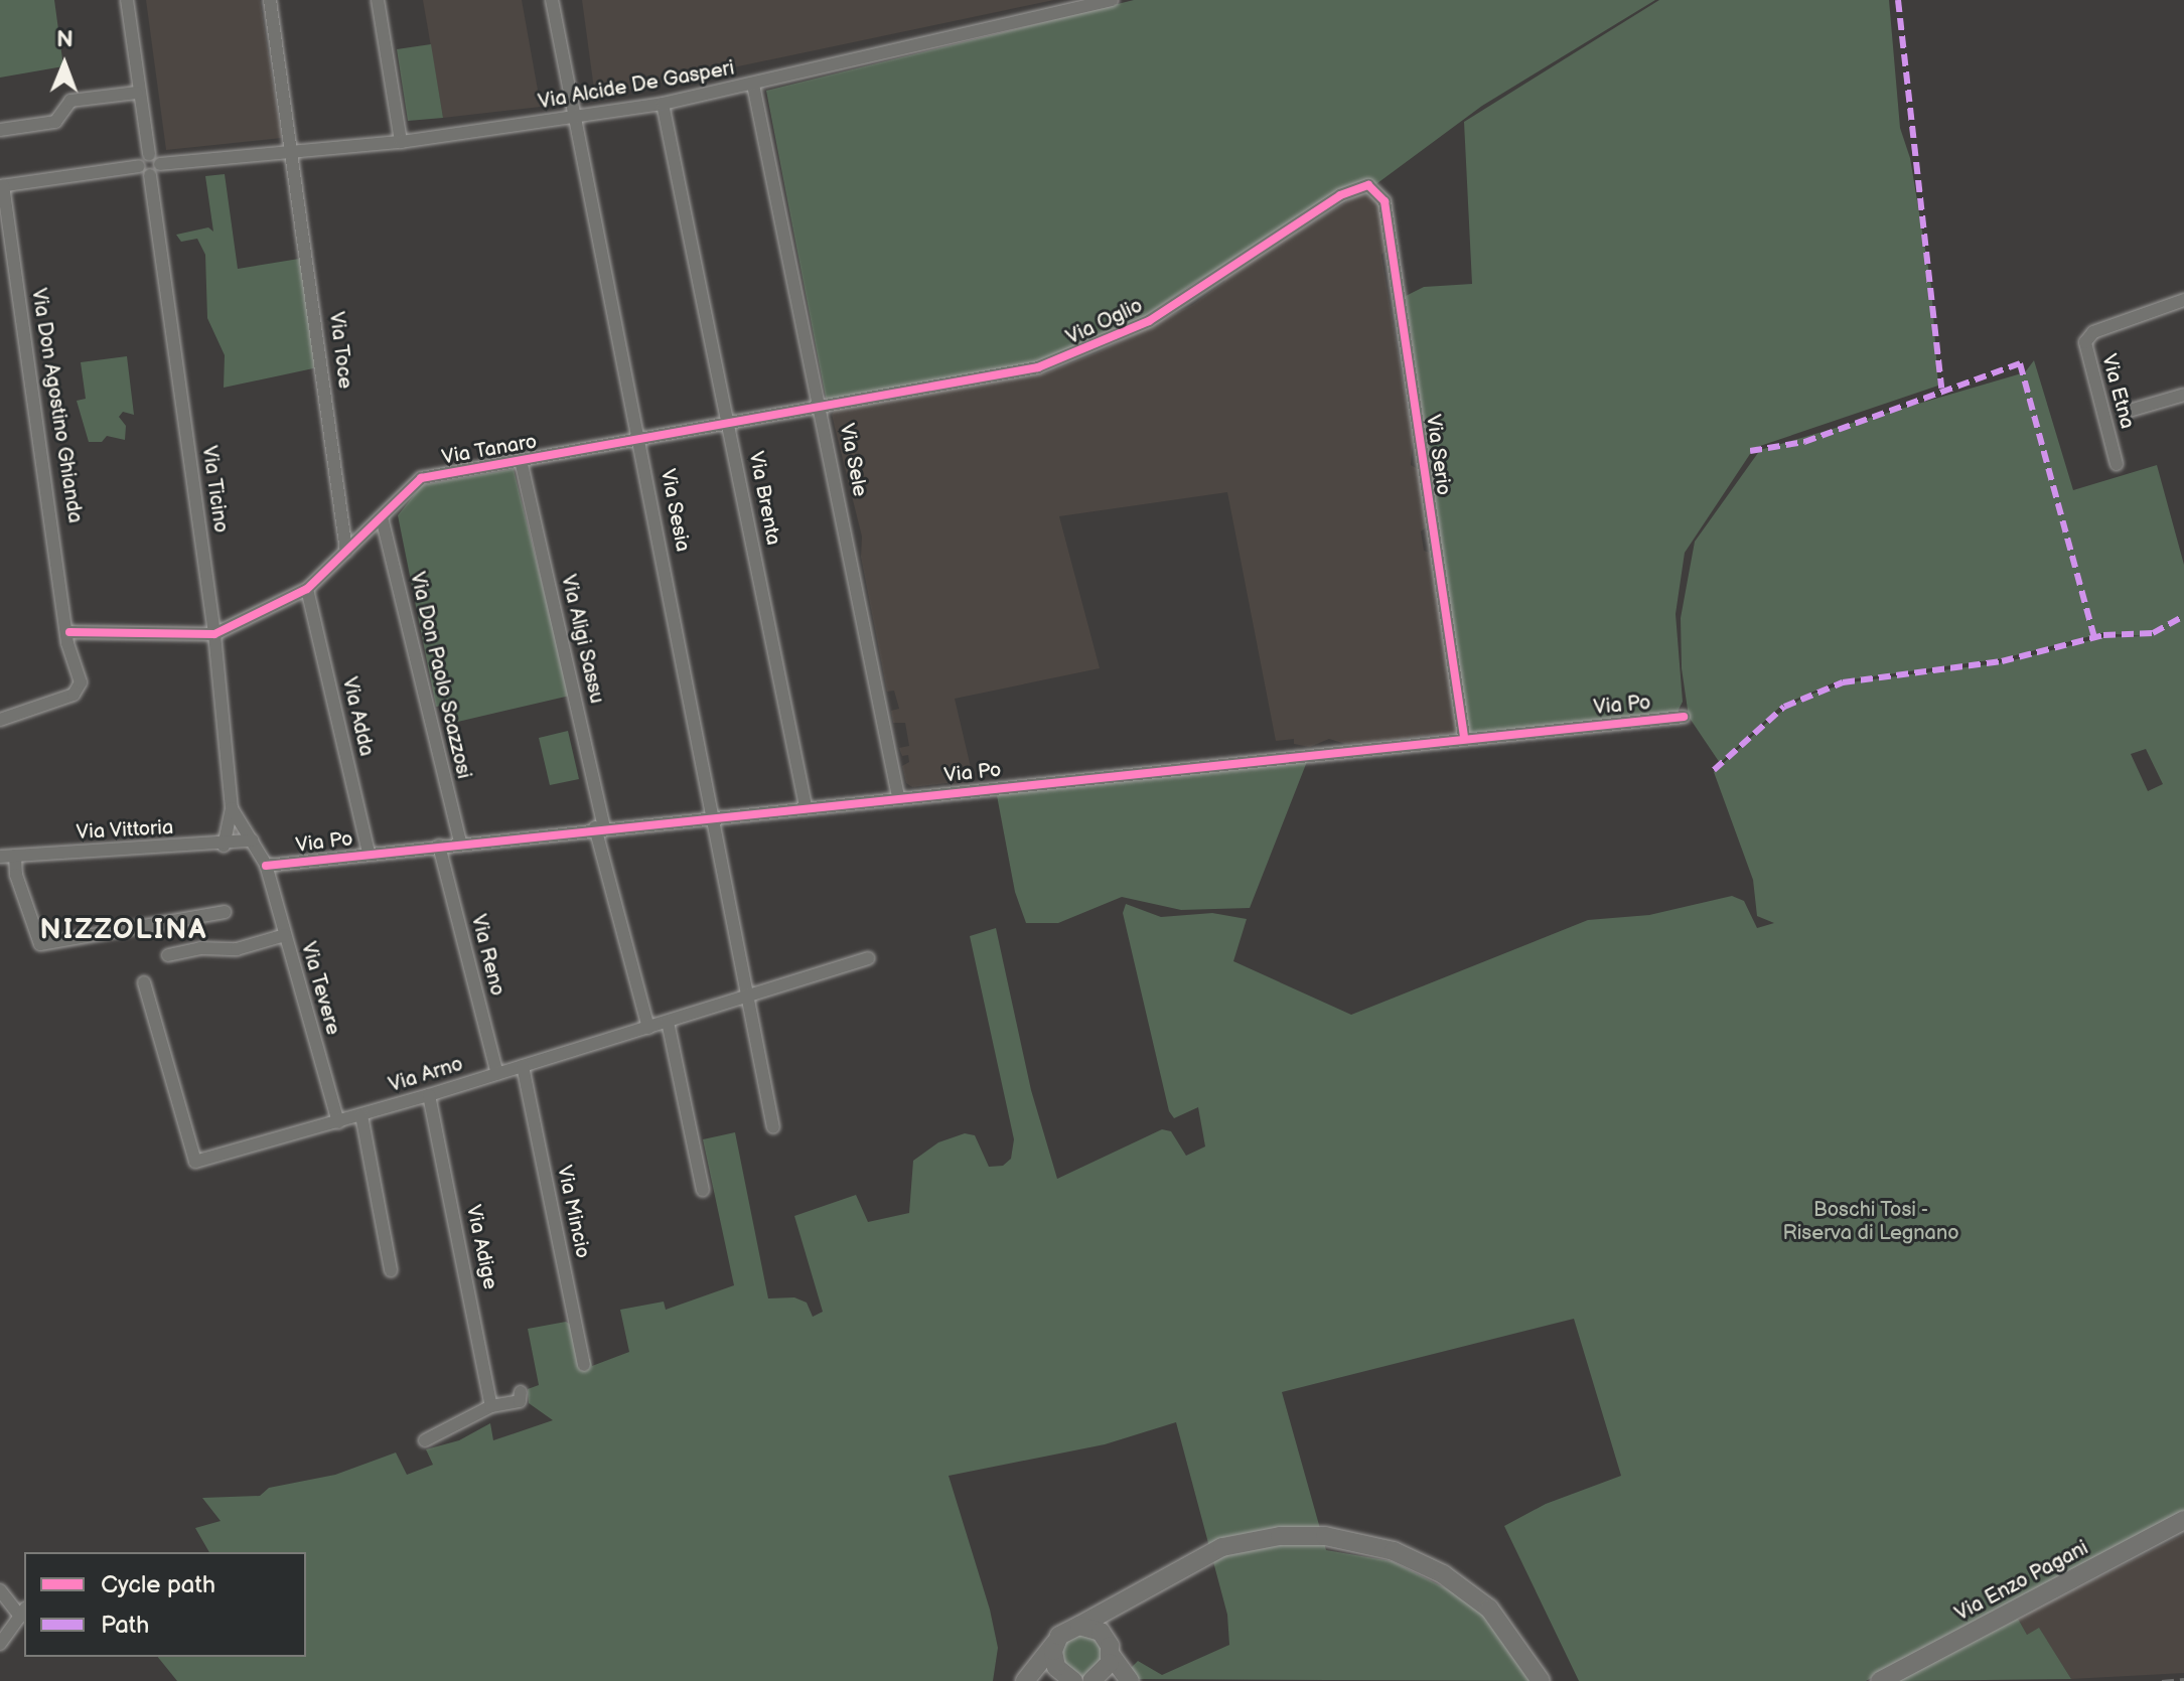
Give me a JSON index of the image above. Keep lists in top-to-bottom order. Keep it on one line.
{"streets":{"main road":["Via Enzo Pagani"],"street":["Via Alcide De Gasperi","Via Oglio","Via Toce","Via Etna","Via Don Agostino Ghianda","Via Tanaro","Via Serio","Via Sele","Via Ticino","Via Brenta","Via Sesia","Via Aligi Sassu","Via Don Paolo Scazzosi","Via Po","Via Adda","Via Vittoria","Via Reno","Via Tevere","Via Arno","Via Mincio","Via Adige"]},"crossings":[["Via Alcide De Gasperi","Via Toce"],["Via Alcide De Gasperi","Via Sele"],["Via Alcide De Gasperi","Via Brenta"],["Via Alcide De Gasperi","Via Sesia"],["Via Oglio","Via Tanaro"],["Via Oglio","Via Serio"],["Via Oglio","Via Sele"],["Via Toce","Via Tanaro"],["Via Tanaro","Via Sele"],["Via Tanaro","Via Ticino"],["Via Tanaro","Via Brenta"],["Via Tanaro","Via Sesia"],["Via Tanaro","Via Aligi Sassu"],["Via Tanaro","Via Don Paolo Scazzosi"],["Via Tanaro","Via Adda"],["Via Serio","Via Po"],["Via Sele","Via Po"],["Via Ticino","Via Tevere"],["Via Brenta","Via Po"],["Via Sesia","Via Po"],["Via Sesia","Via Arno"],["Via Aligi Sassu","Via Po"],["Via Aligi Sassu","Via Arno"],["Via Don Paolo Scazzosi","Via Po"],["Via Po","Via Adda"],["Via Po","Via Reno"],["Via Po","Via Tevere"],["Via Vittoria","Via Tevere"],["Via Reno","Via Arno"],["Via Tevere","Via Arno"],["Via Arno","Via Mincio"],["Via Arno","Via Adige"]],"districts":["NIZZOLINA"],"parks":["Boschi Tosi - Riserva di Legnano"],"legend":["Cycle path","Path"],"north":"top"}
